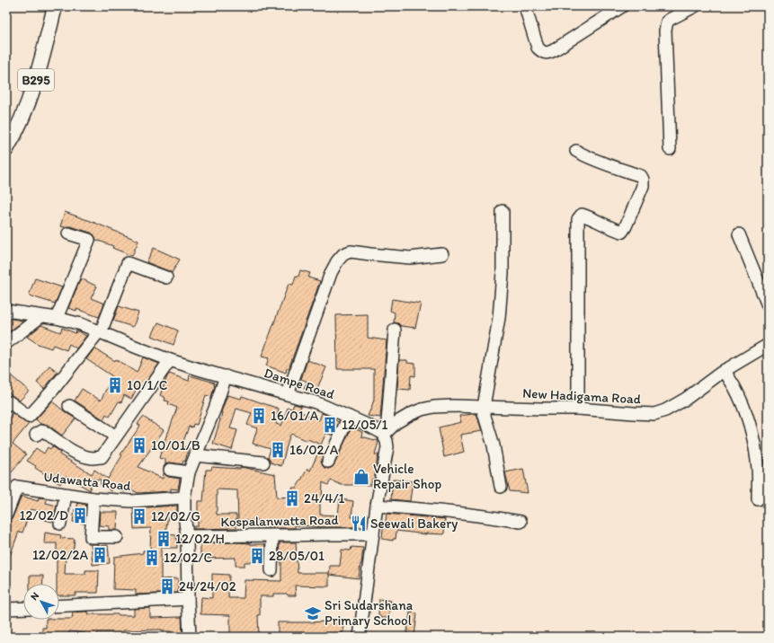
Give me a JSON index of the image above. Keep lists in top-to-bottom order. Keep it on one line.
{"streets":{"main road":["B295"],"street":["Dampe Road","New Hadigama Road","Udawatta Road","Kospalanwatta Road"]},"crossings":[["Dampe Road","New Hadigama Road"]],"places":{"building":["10/1/C","16/01/A","12/05/1","10/01/B","16/02/A","24/4/1","12/02/D","12/02/G","12/02/H","12/02/2A","28/05/01","12/02/C","24/24/02"],"shop":["Vehicle Repair Shop"],"restaurant":["Seewali Bakery"],"school or university":["Sri Sudarshana Primary School"]},"north":"top left"}
